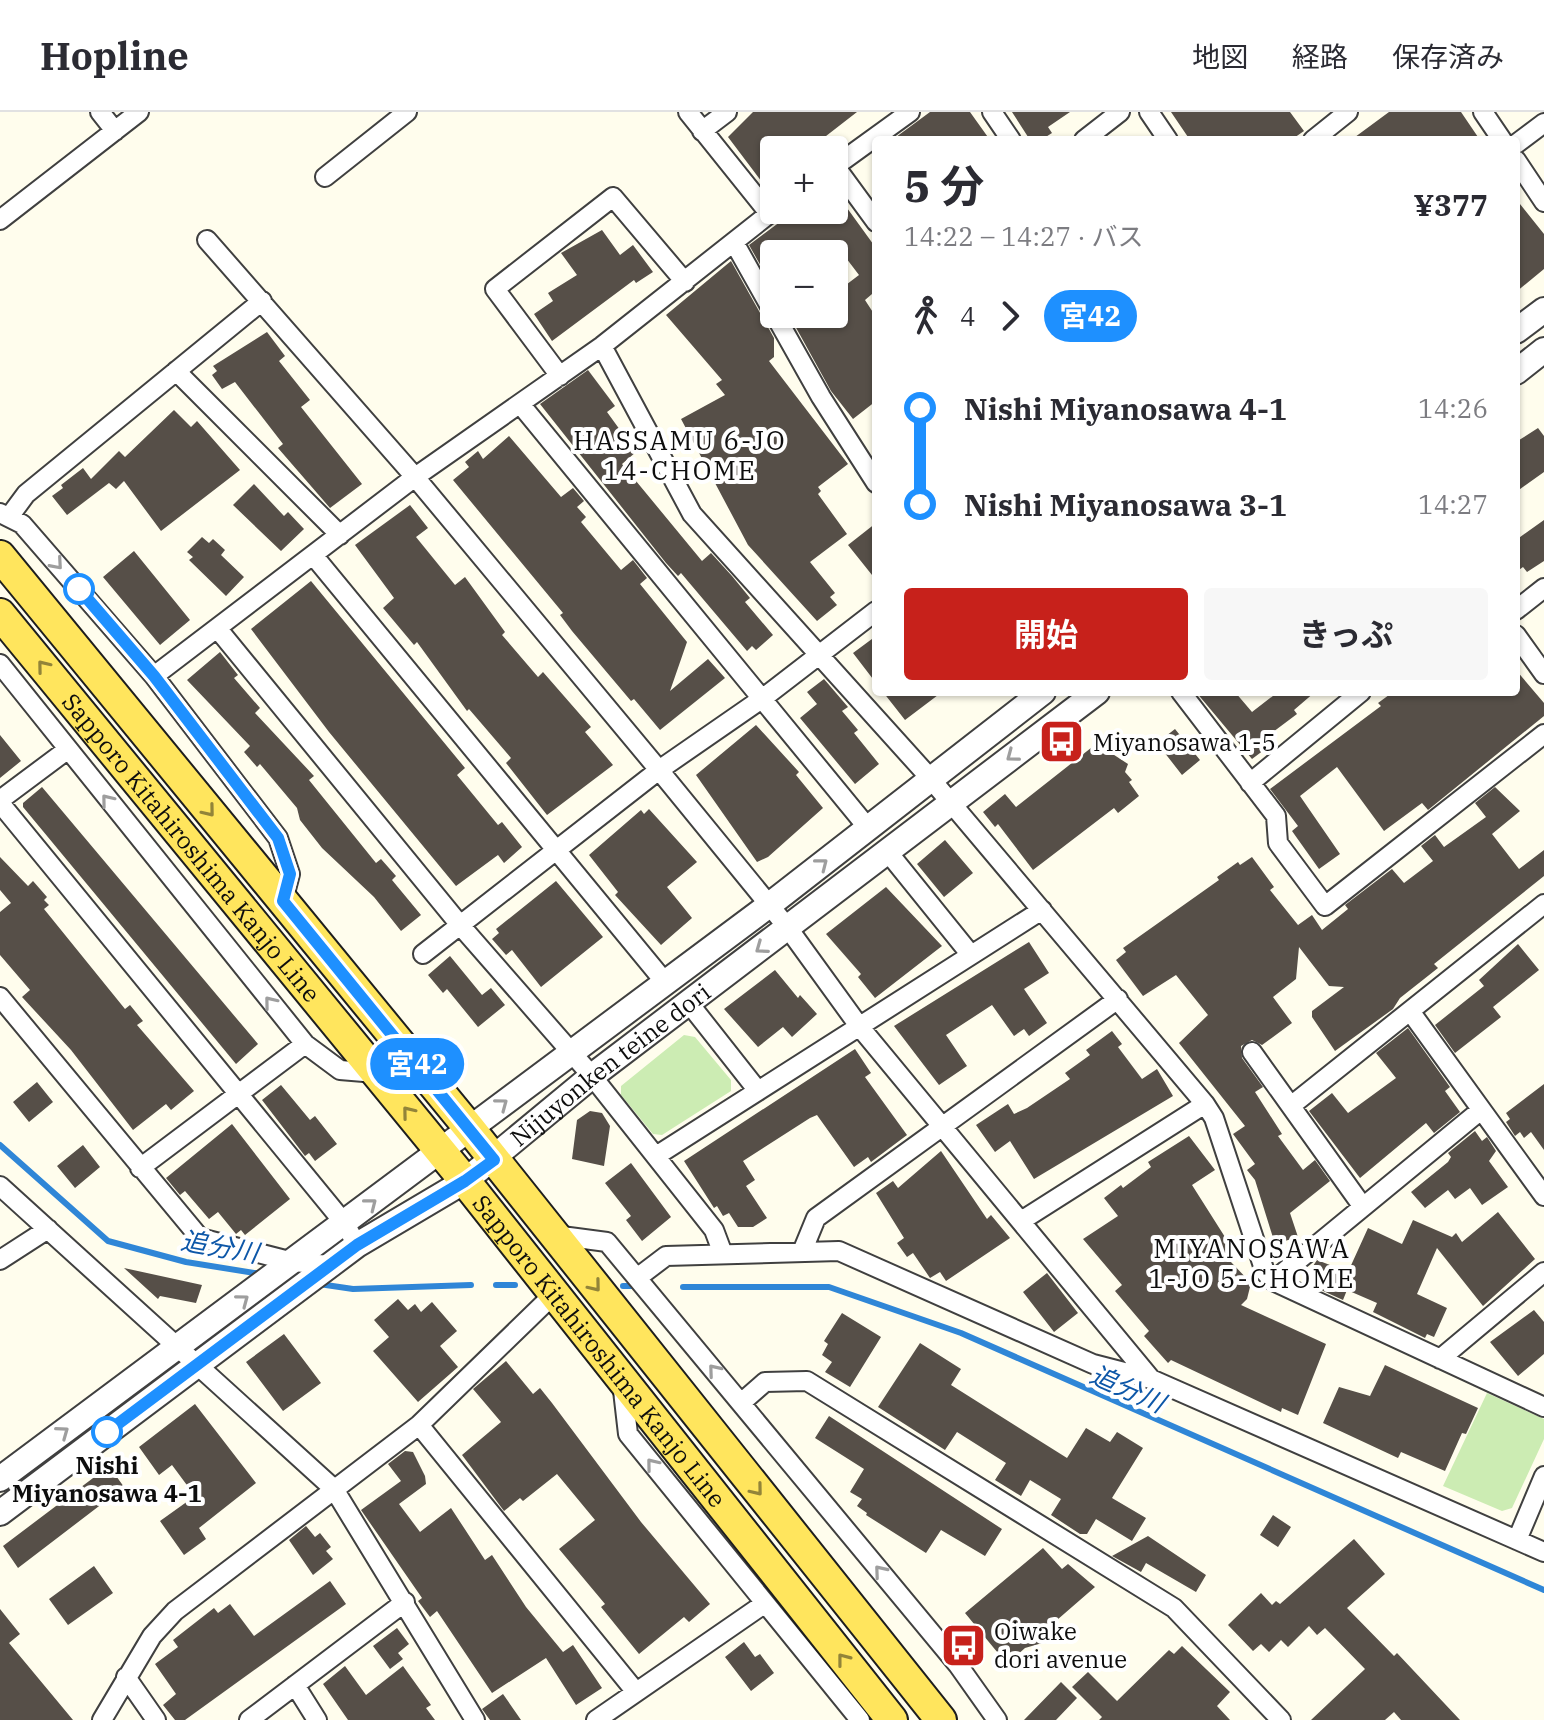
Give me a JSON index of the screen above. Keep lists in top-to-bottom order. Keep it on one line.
{"streets":{"main road":["Sapporo Kitahiroshima Kanjo Line"],"street":["Nijuyonken teine dori"]},"crossings":[["Sapporo Kitahiroshima Kanjo Line","Nijuyonken teine dori"]],"districts":["HASSAMU 6-JO 14-CHOME","MIYANOSAWA 1-JO 5-CHOME"],"water":["追分川"],"places":{"bus stop":["Miyanosawa 1-5","Oiwake dori avenue"],"other":["Nishi Miyanosawa 4-1"]},"lines":["bus line 宮42"],"page":{"header":"Hopline","nav":["地図","経路","保存済み"],"on_map":"宮42","map_buttons":["+","−"],"heading":["5 分","14:22 – 14:27 · バス","¥377"],"legs":["4","宮42"],"list":[{"name":"Nishi Miyanosawa 4-1","value":"14:26"},{"name":"Nishi Miyanosawa 3-1","value":"14:27"}],"buttons":["開始","きっぷ"]}}
